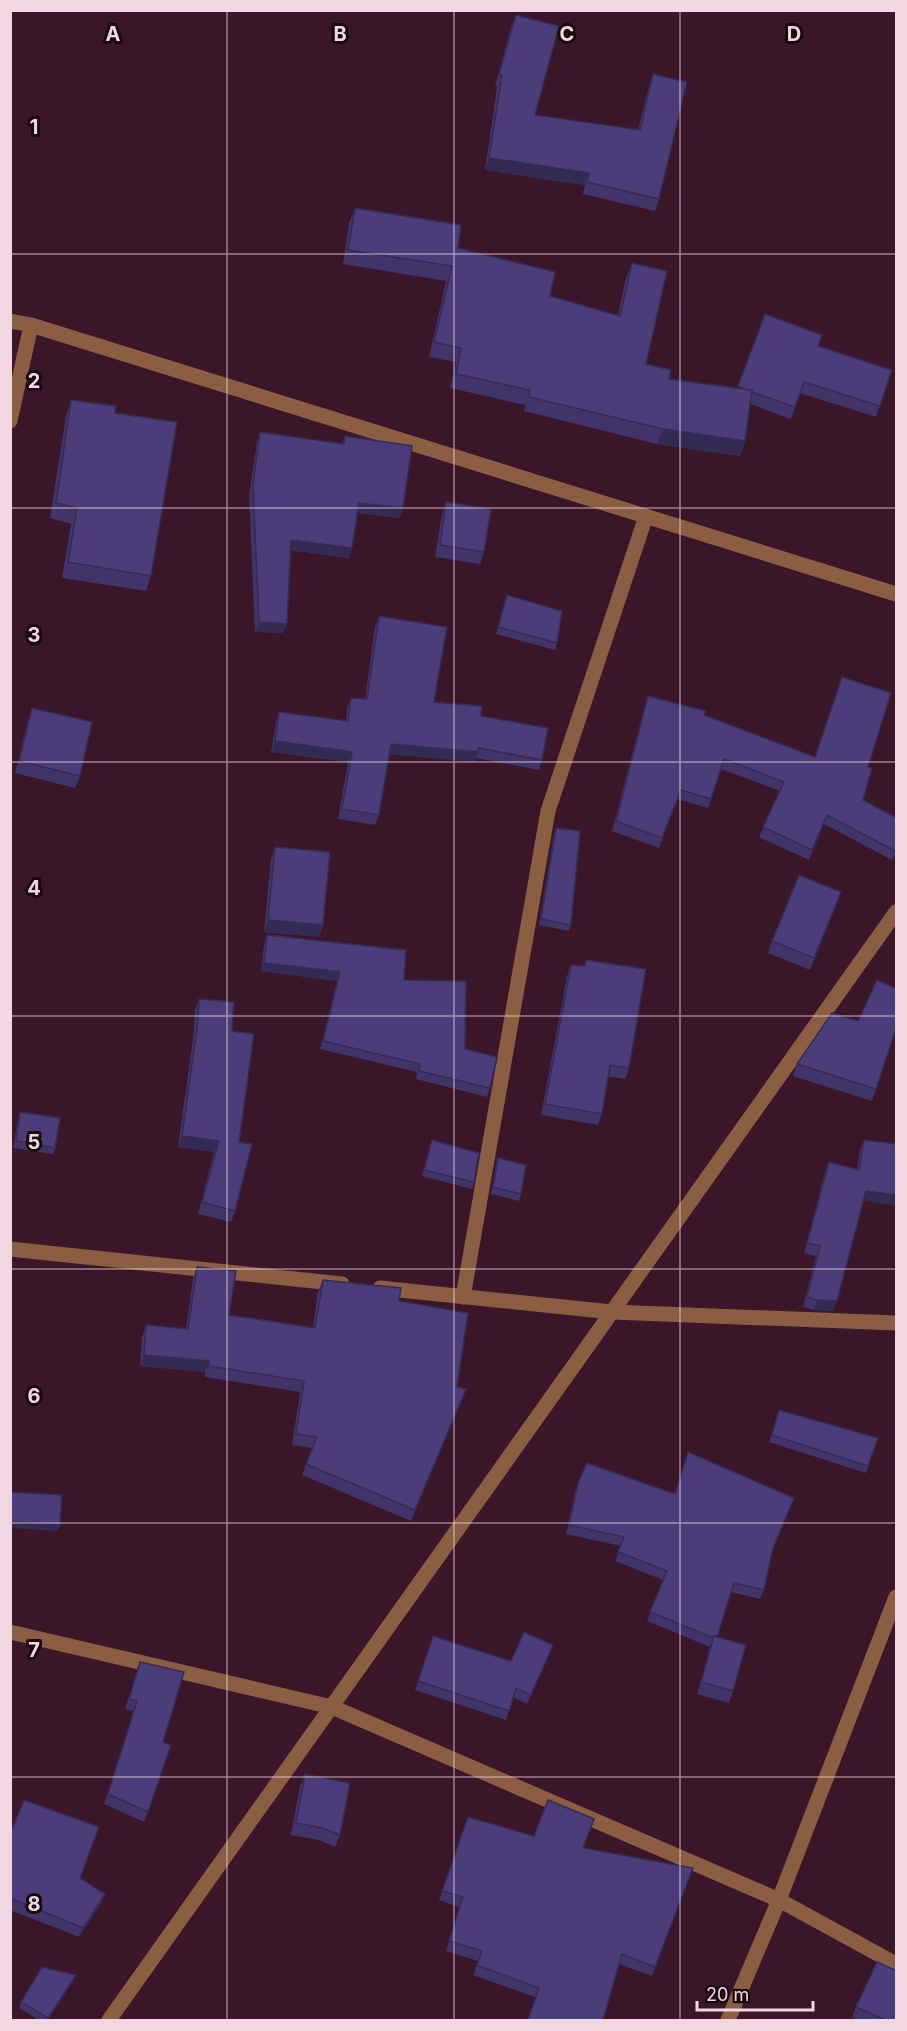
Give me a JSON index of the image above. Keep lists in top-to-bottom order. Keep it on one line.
{"scale_bar":"20 m","grid":{"columns":["A","B","C","D"],"rows":["1","2","3","4","5","6","7","8"]}}
